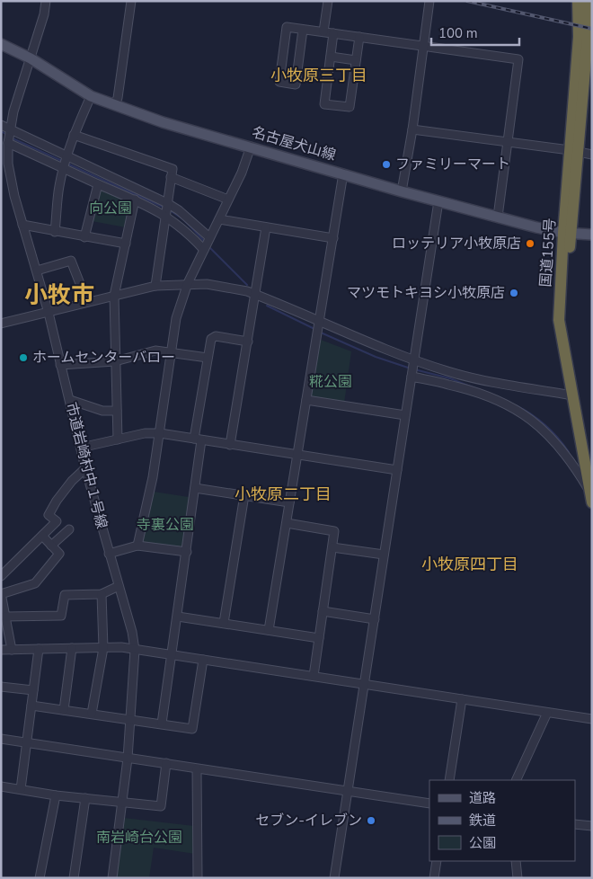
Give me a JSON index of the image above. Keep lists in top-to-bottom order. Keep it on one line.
{"streets":{"highway":["国道155号"],"main road":["名古屋犬山線"],"street":["市道岩崎村中１号線"]},"crossings":[["名古屋犬山線","国道155号"],["名古屋犬山線","市道岩崎村中１号線"]],"districts":["小牧原三丁目","小牧市","小牧原二丁目","小牧原四丁目"],"parks":["向公園","糀公園","寺裏公園","南岩崎台公園"],"places":["ファミリーマート","ロッテリア小牧原店","マツモトキヨシ小牧原店","ホームセンターバロー","セブン-イレブン"],"legend":["道路","鉄道","公園"],"scale_bar":"100 m"}
